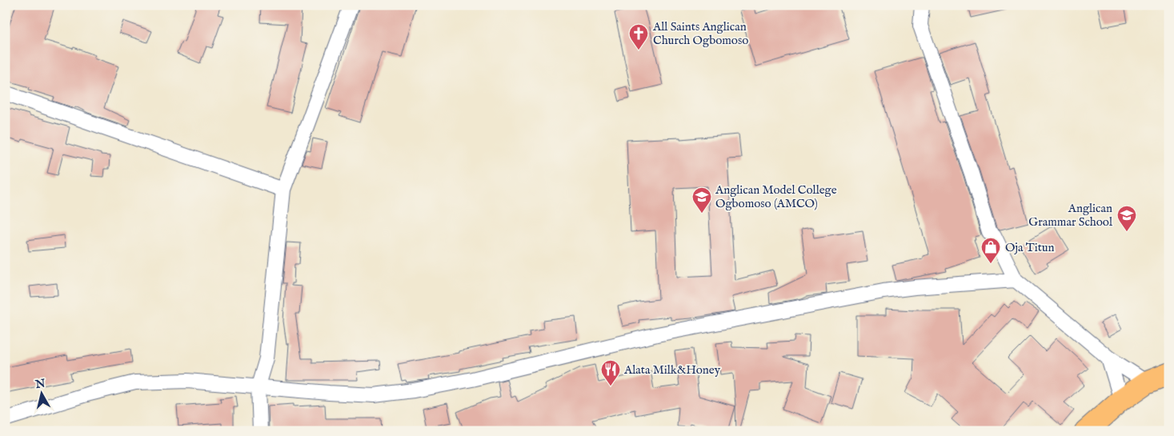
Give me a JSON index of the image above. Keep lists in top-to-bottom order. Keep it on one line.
{"places":{"church":["All Saints Anglican Church Ogbomoso"],"school or university":["Anglican Model College Ogbomoso (AMCO)","Anglican Grammar School"],"shop":["Oja Titun"],"restaurant":["Alata Milk&Honey"]},"north":"top"}
